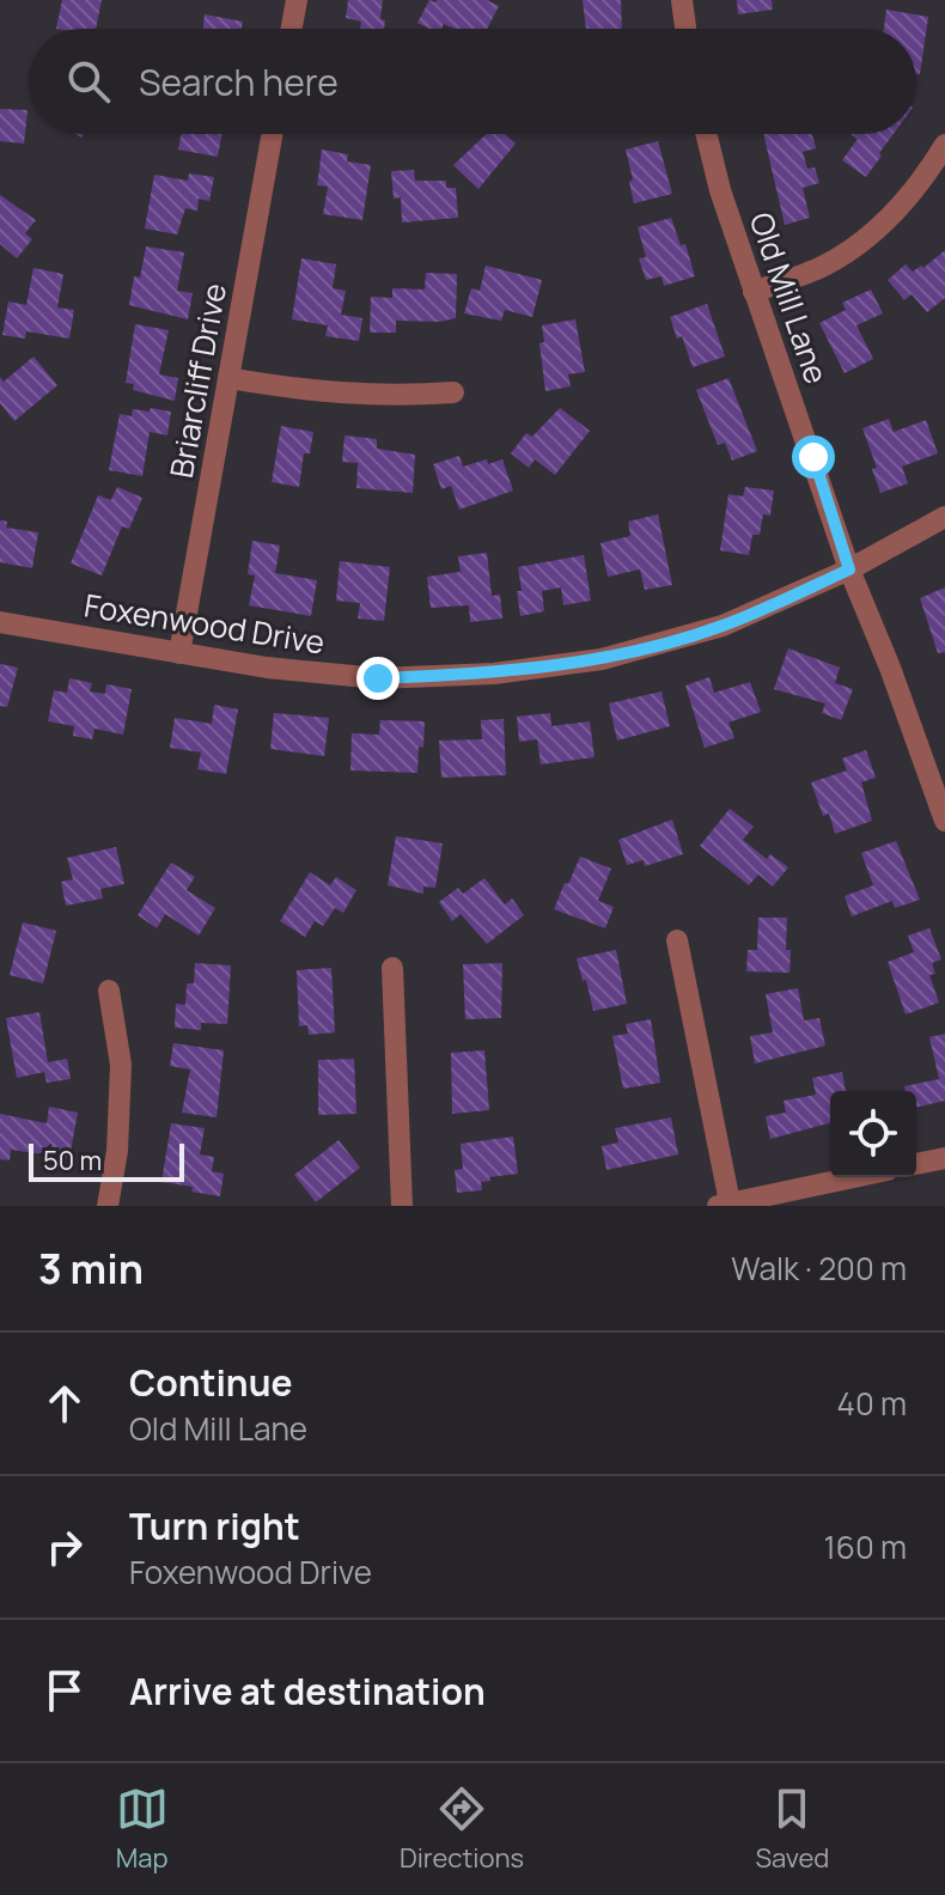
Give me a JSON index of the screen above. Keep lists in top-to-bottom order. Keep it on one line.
{"streets":{"street":["Old Mill Lane","Briarcliff Drive","Foxenwood Drive"]},"crossings":[["Old Mill Lane","Foxenwood Drive"],["Briarcliff Drive","Foxenwood Drive"]],"scale_bar":"50 m","page":{"search":"Search here","scale":"50 m","heading":["3 min","Walk · 200 m"],"list":[["Continue","Old Mill Lane","40 m"],["Turn right","Foxenwood Drive","160 m"],"Arrive at destination"],"nav":["Map","Directions","Saved"]}}
